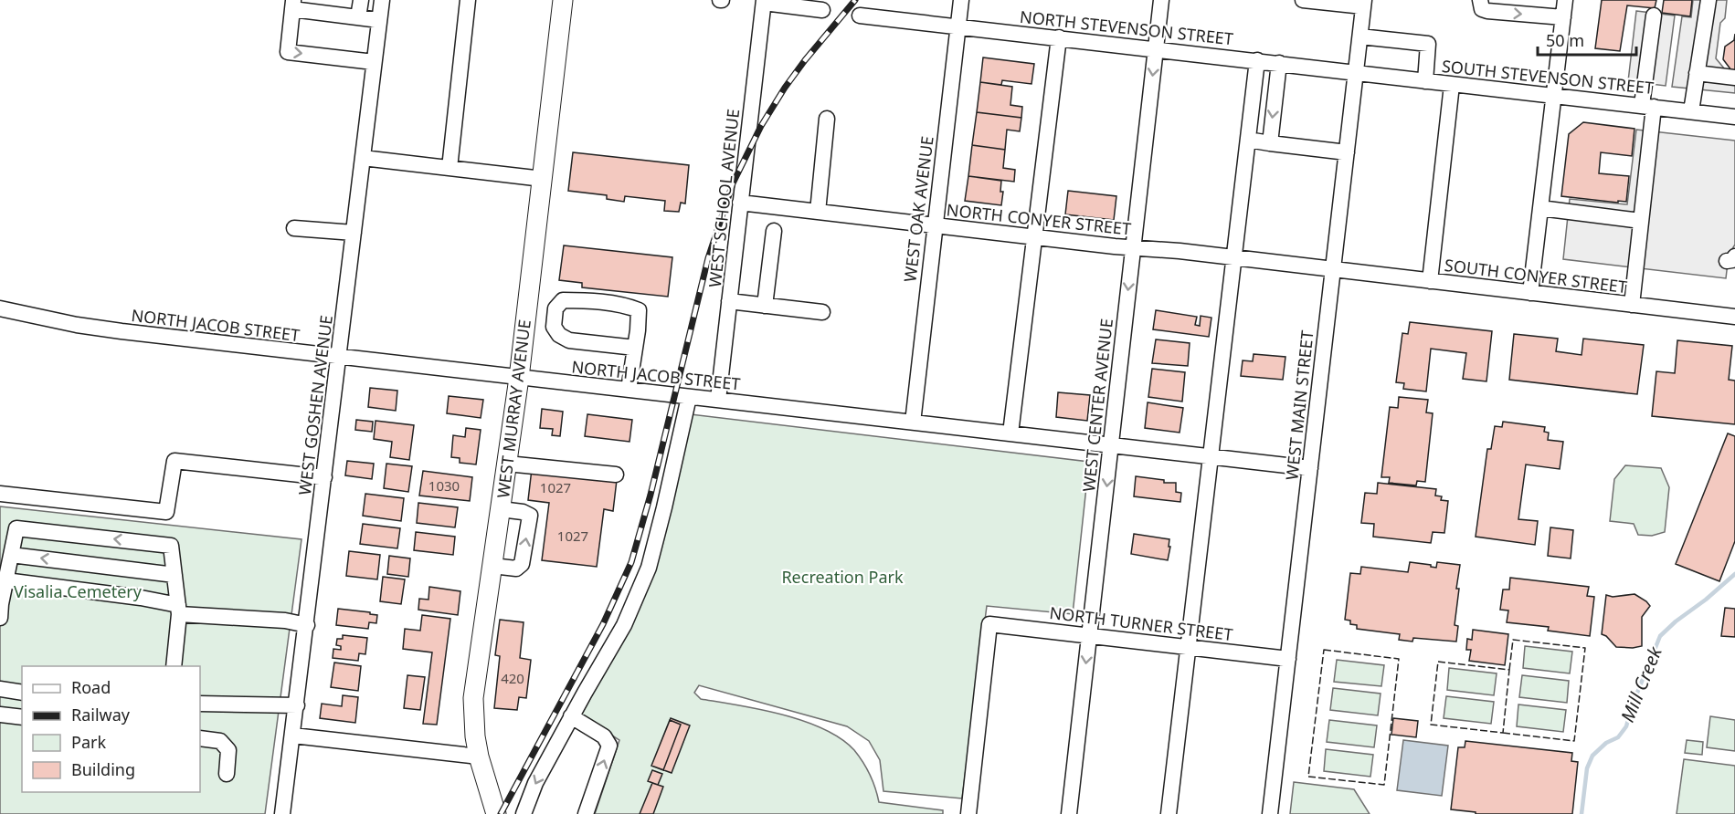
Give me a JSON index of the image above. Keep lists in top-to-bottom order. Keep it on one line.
{"streets":{"main road":["WEST MURRAY AVENUE"],"street":["NORTH STEVENSON STREET","SOUTH STEVENSON STREET","WEST SCHOOL AVENUE","WEST OAK AVENUE","NORTH CONYER STREET","SOUTH CONYER STREET","NORTH JACOB STREET","WEST GOSHEN AVENUE","WEST CENTER AVENUE","WEST MAIN STREET","NORTH TURNER STREET"]},"crossings":[["NORTH STEVENSON STREET","SOUTH STEVENSON STREET"],["NORTH STEVENSON STREET","WEST OAK AVENUE"],["NORTH STEVENSON STREET","WEST CENTER AVENUE"],["NORTH STEVENSON STREET","WEST MAIN STREET"],["SOUTH STEVENSON STREET","WEST MAIN STREET"],["WEST SCHOOL AVENUE","NORTH CONYER STREET"],["WEST SCHOOL AVENUE","NORTH JACOB STREET"],["WEST OAK AVENUE","NORTH CONYER STREET"],["WEST OAK AVENUE","NORTH JACOB STREET"],["NORTH CONYER STREET","SOUTH CONYER STREET"],["NORTH CONYER STREET","WEST CENTER AVENUE"],["NORTH CONYER STREET","WEST MAIN STREET"],["SOUTH CONYER STREET","WEST MAIN STREET"],["NORTH JACOB STREET","WEST GOSHEN AVENUE"],["NORTH JACOB STREET","WEST CENTER AVENUE"],["NORTH JACOB STREET","WEST MAIN STREET"],["NORTH JACOB STREET","WEST MURRAY AVENUE"],["WEST CENTER AVENUE","NORTH TURNER STREET"],["WEST MAIN STREET","NORTH TURNER STREET"]],"water":["Mill Creek"],"parks":["Recreation Park","Visalia Cemetery"],"house_numbers":["1030","1027","1027","420"],"legend":["Road","Railway","Park","Building"],"scale_bar":"50 m"}
